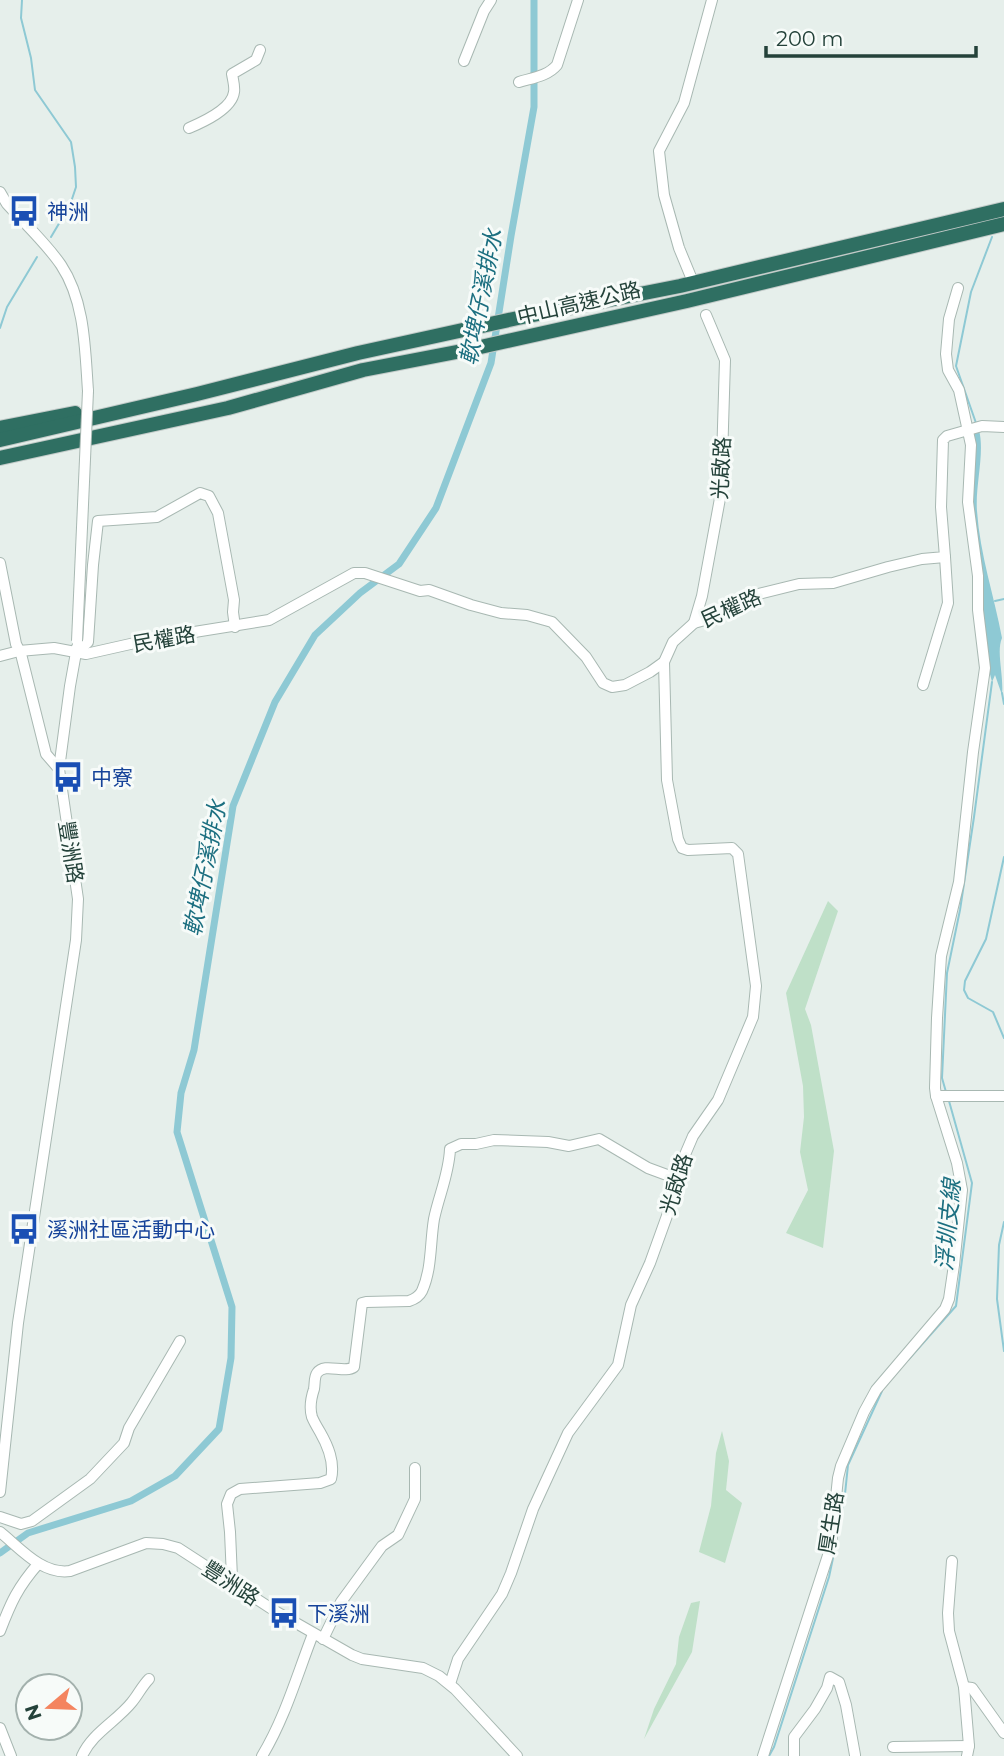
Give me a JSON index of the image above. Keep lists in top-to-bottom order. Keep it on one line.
{"streets":{"highway":["中山高速公路"],"street":["光啟路","民權路","豐洲路","厚生路"]},"crossings":[["光啟路","民權路"],["光啟路","豐洲路"],["民權路","豐洲路"]],"water":["軟埤仔溪排水","浮圳支線"],"places":{"bus stop":["神洲","中寮","溪洲社區活動中心","下溪洲"]},"scale_bar":"200 m","north":"left"}
